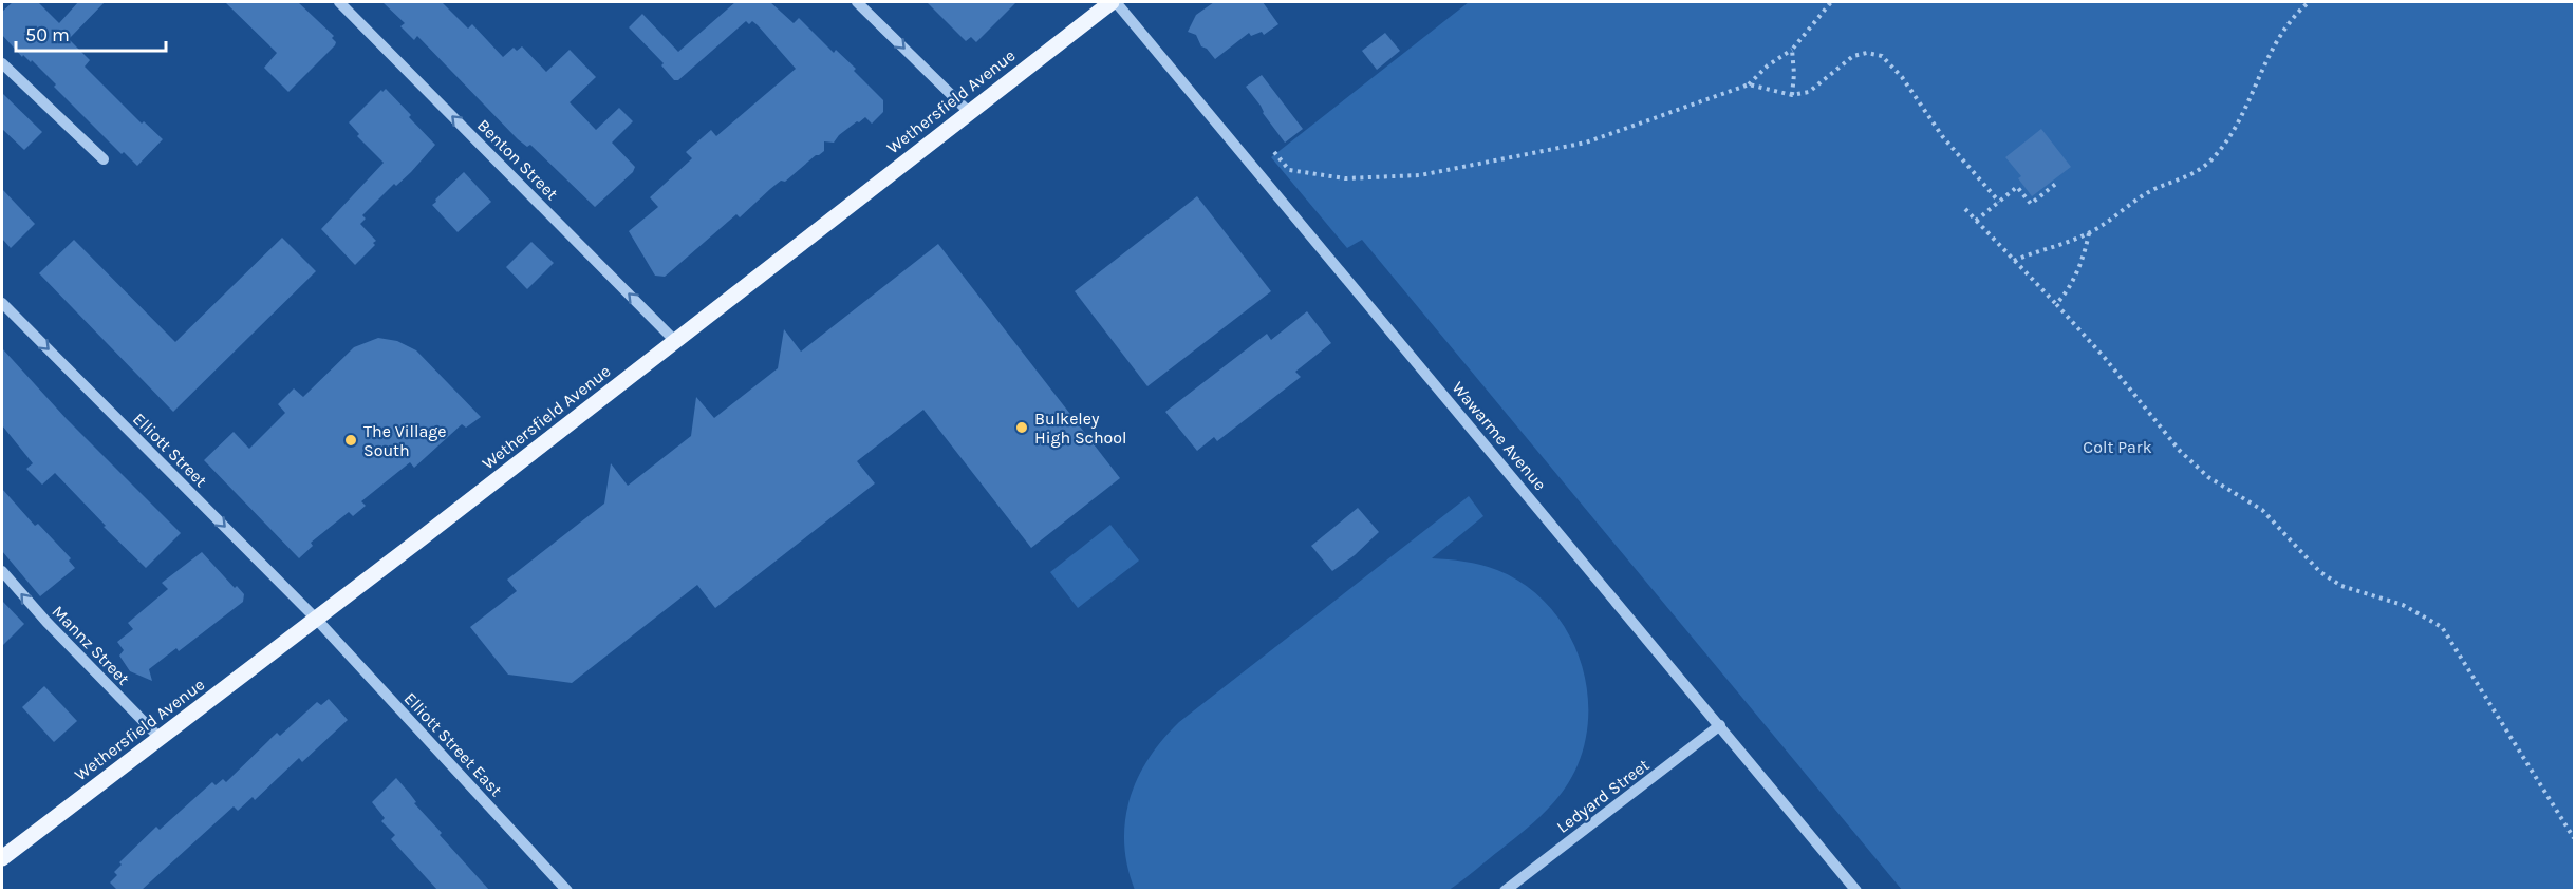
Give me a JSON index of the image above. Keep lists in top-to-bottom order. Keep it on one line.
{"streets":{"main road":["Wethersfield Avenue"],"street":["Benton Street","Wawarme Avenue","Elliott Street","Mannz Street","Elliott Street East","Ledyard Street"]},"crossings":[["Wethersfield Avenue","Benton Street"],["Wethersfield Avenue","Elliott Street"],["Wethersfield Avenue","Mannz Street"],["Wethersfield Avenue","Elliott Street East"],["Wawarme Avenue","Ledyard Street"],["Elliott Street","Elliott Street East"]],"one_way":["Benton Street","Elliott Street","Mannz Street"],"parks":["Colt Park"],"places":["Bulkeley High School","The Village South"],"scale_bar":"50 m"}
